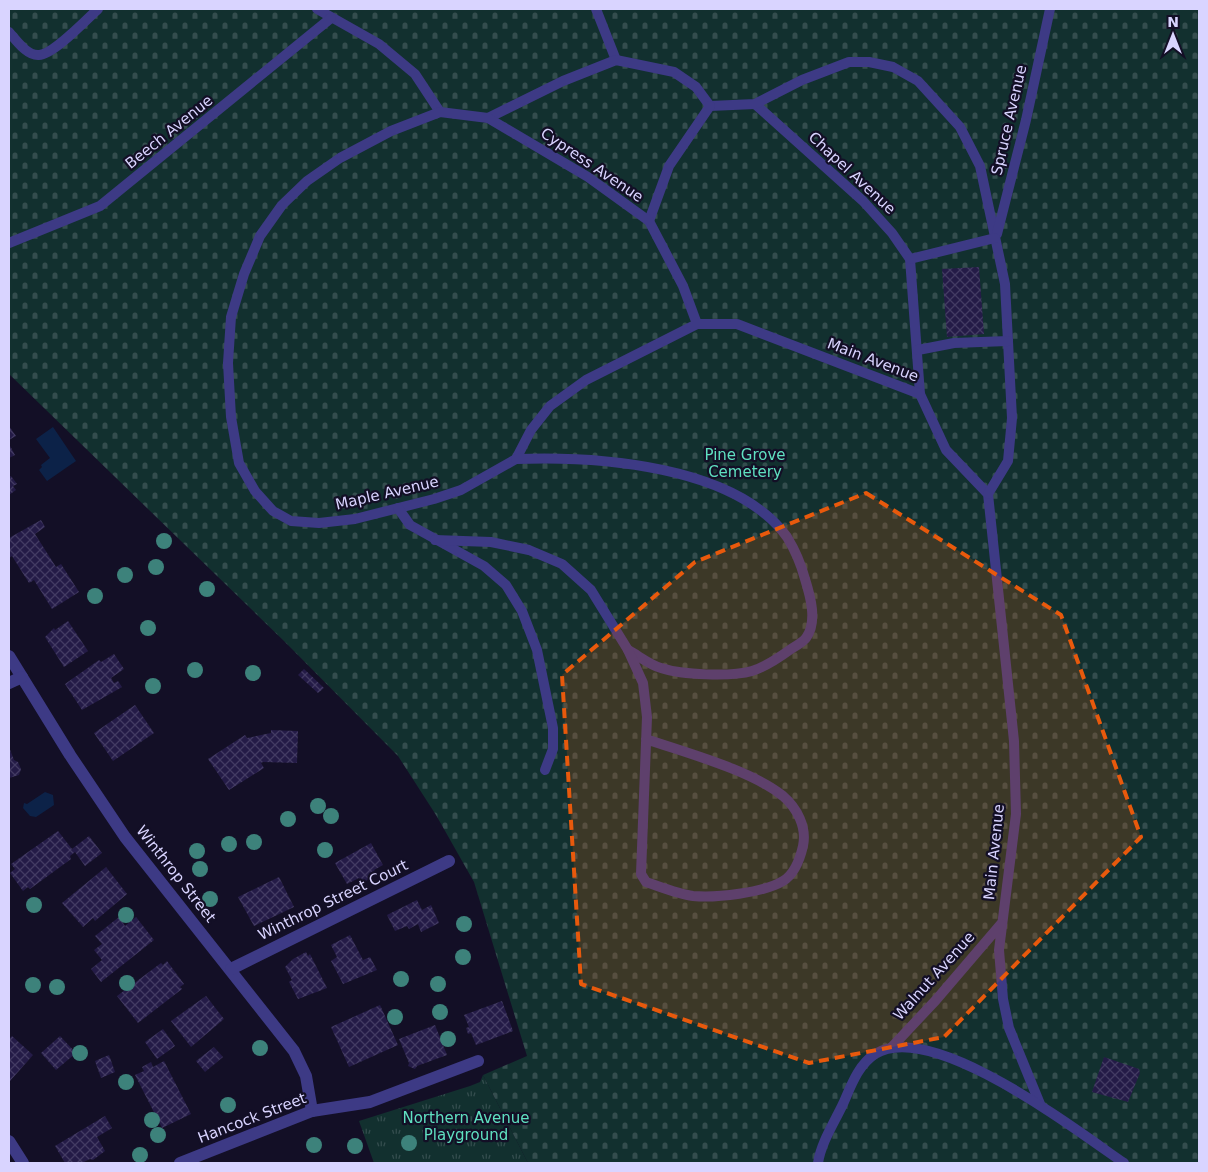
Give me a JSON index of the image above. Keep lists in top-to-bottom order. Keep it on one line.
{"streets":{"street":["Winthrop Street","Winthrop Street Court","Hancock Street"],"lane":["Spruce Avenue","Beech Avenue","Cypress Avenue","Chapel Avenue","Main Avenue","Maple Avenue","Walnut Avenue"]},"crossings":[["Cypress Avenue","Main Avenue"],["Cypress Avenue","Maple Avenue"],["Chapel Avenue","Main Avenue"],["Main Avenue","Walnut Avenue"],["Winthrop Street","Winthrop Street Court"],["Winthrop Street","Hancock Street"]],"parks":["Pine Grove Cemetery","Northern Avenue Playground"],"north":"top"}
